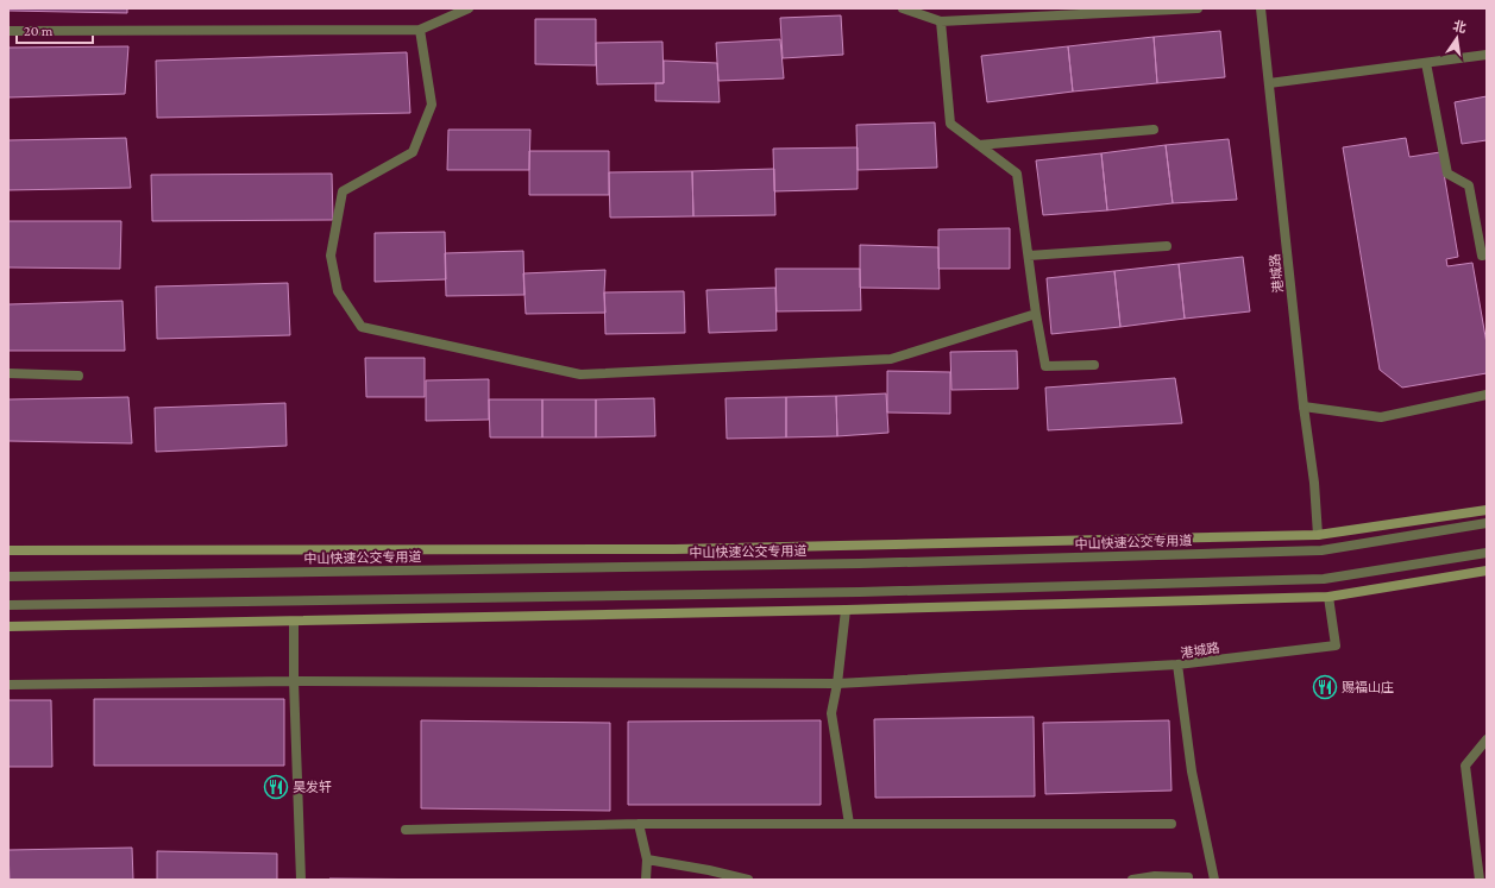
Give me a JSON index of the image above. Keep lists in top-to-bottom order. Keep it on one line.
{"streets":{"street":["港城路","中山快速公交专用道"]},"places":{"restaurant":["赐福山庄","昊发轩"]},"scale_bar":"20 m","north":"top"}
